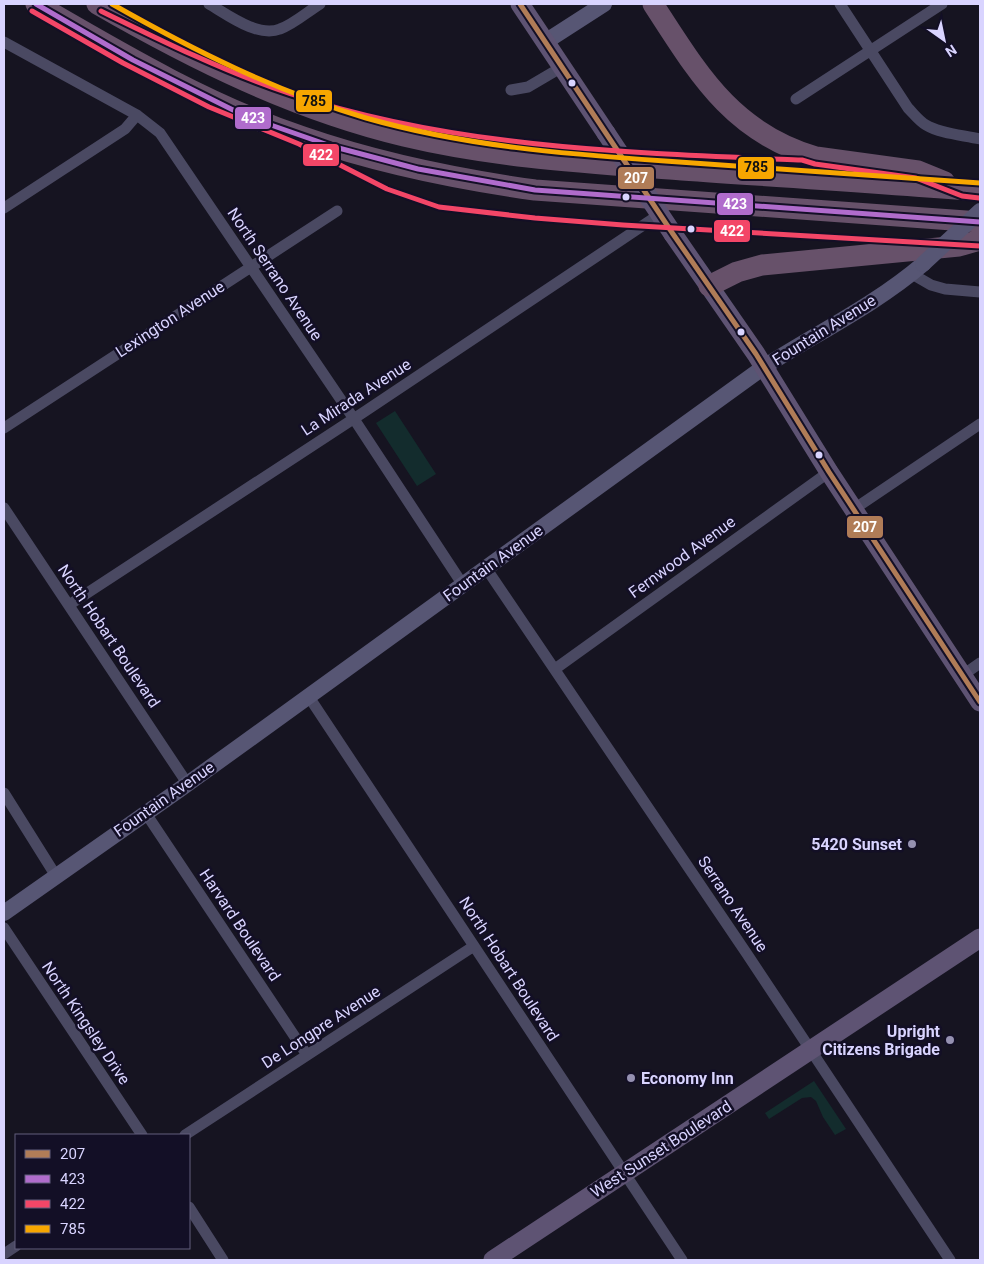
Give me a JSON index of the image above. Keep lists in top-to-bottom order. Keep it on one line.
{"streets":{"main road":["West Sunset Boulevard"],"street":["North Serrano Avenue","Lexington Avenue","Fountain Avenue","La Mirada Avenue","Fernwood Avenue","North Hobart Boulevard","Serrano Avenue","Harvard Boulevard","North Kingsley Drive","De Longpre Avenue"]},"crossings":[["North Serrano Avenue","Lexington Avenue"],["North Serrano Avenue","Fountain Avenue"],["North Serrano Avenue","La Mirada Avenue"],["Fountain Avenue","North Hobart Boulevard"],["Fountain Avenue","Serrano Avenue"],["Fountain Avenue","Harvard Boulevard"],["La Mirada Avenue","North Hobart Boulevard"],["Fernwood Avenue","Serrano Avenue"],["North Hobart Boulevard","De Longpre Avenue"],["North Hobart Boulevard","West Sunset Boulevard"],["Serrano Avenue","West Sunset Boulevard"],["Harvard Boulevard","De Longpre Avenue"]],"places":["5420 Sunset","Upright Citizens Brigade","Economy Inn"],"lines":["transit line 207","transit line 423","transit line 785","transit line 422"],"legend":["207","423","422","785"],"north":"bottom right"}
